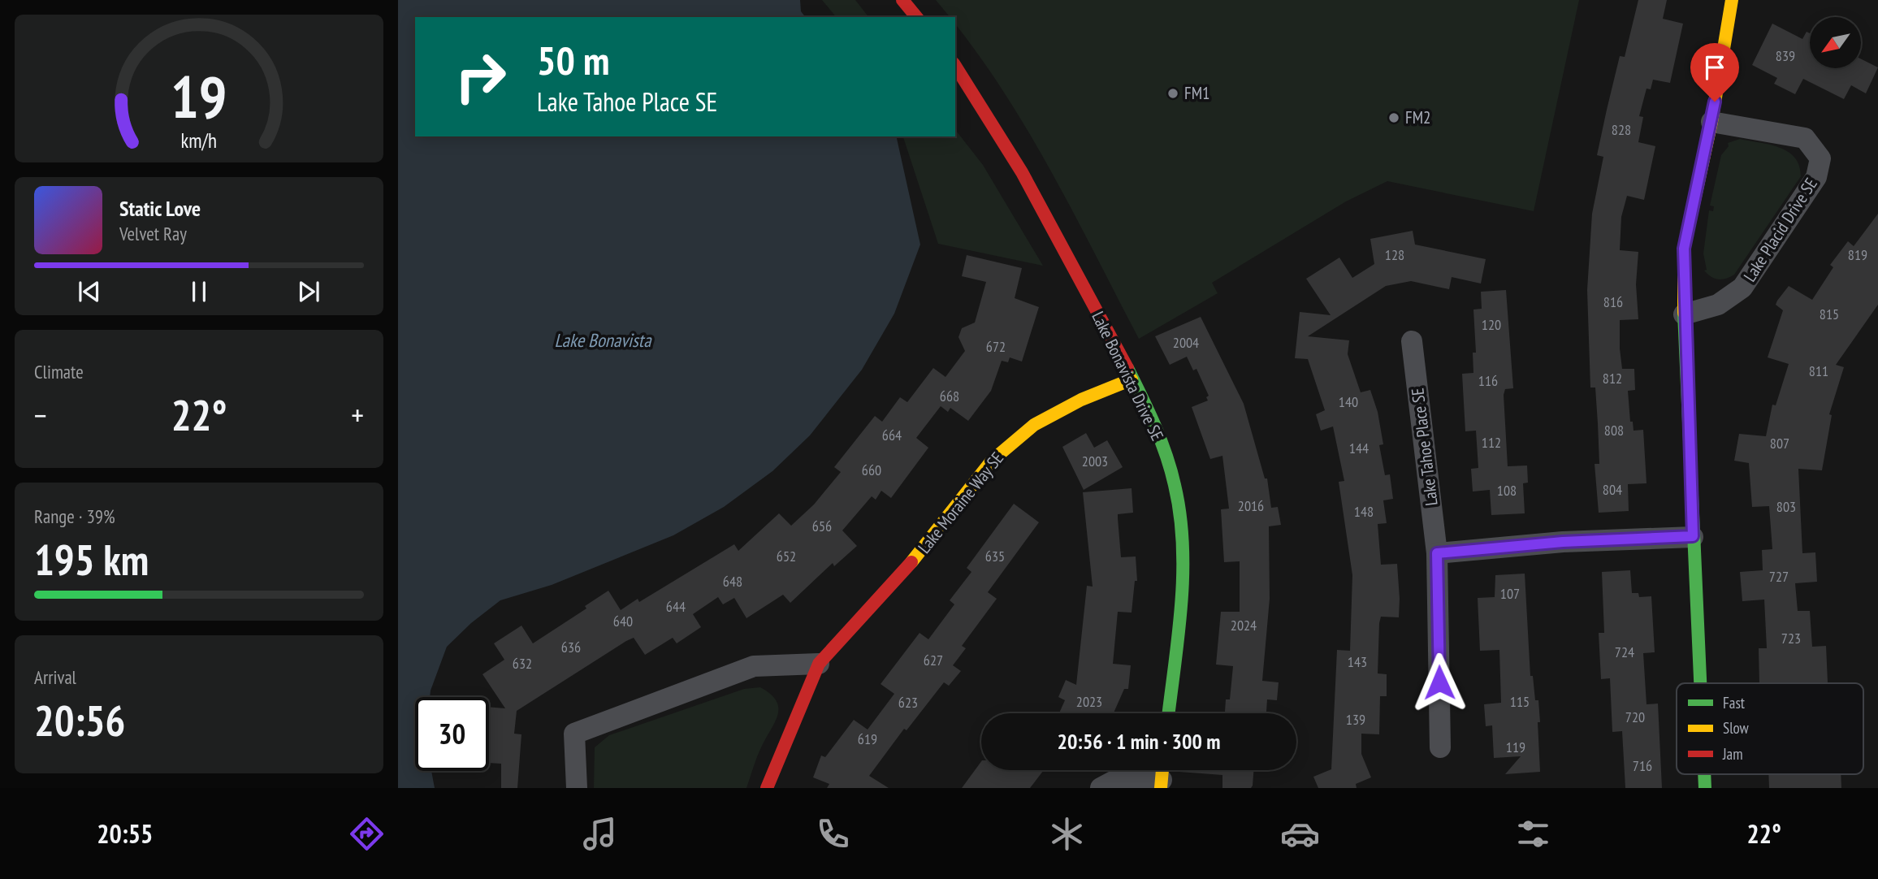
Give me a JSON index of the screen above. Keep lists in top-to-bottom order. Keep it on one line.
{"streets":{"street":["Lake Placid Drive SE","Lake Bonavista Drive SE","Lake Tahoe Place SE","Lake Moraine Way SE"]},"crossings":[["Lake Bonavista Drive SE","Lake Moraine Way SE"]],"water":["Lake Bonavista"],"places":["FM1","FM2"],"house_numbers":["839","828","128","819","816","815","120","2004","672","811","812","116","668","140","808","664","112","807","144","2003","660","804","108","2016","803","148","656","652","635","727","648","107","644","640","2024","723","636","724","627","143","632","2023","115","623","720","139","619","119","716"],"legend":["Fast","Slow","Jam"],"north":"bottom left","page":{"turn":["50 m","Lake Tahoe Place SE"],"song":["Static Love","Velvet Ray"],"tile":["Climate",["Range · 39%","195 km"],["Arrival","20:56"]],"heat":["−","22°","+"],"limit":"30","trip":"20:56 · 1 min · 300 m","tabs":["20:55","22°"],"gauge":["19","km/h"]}}
